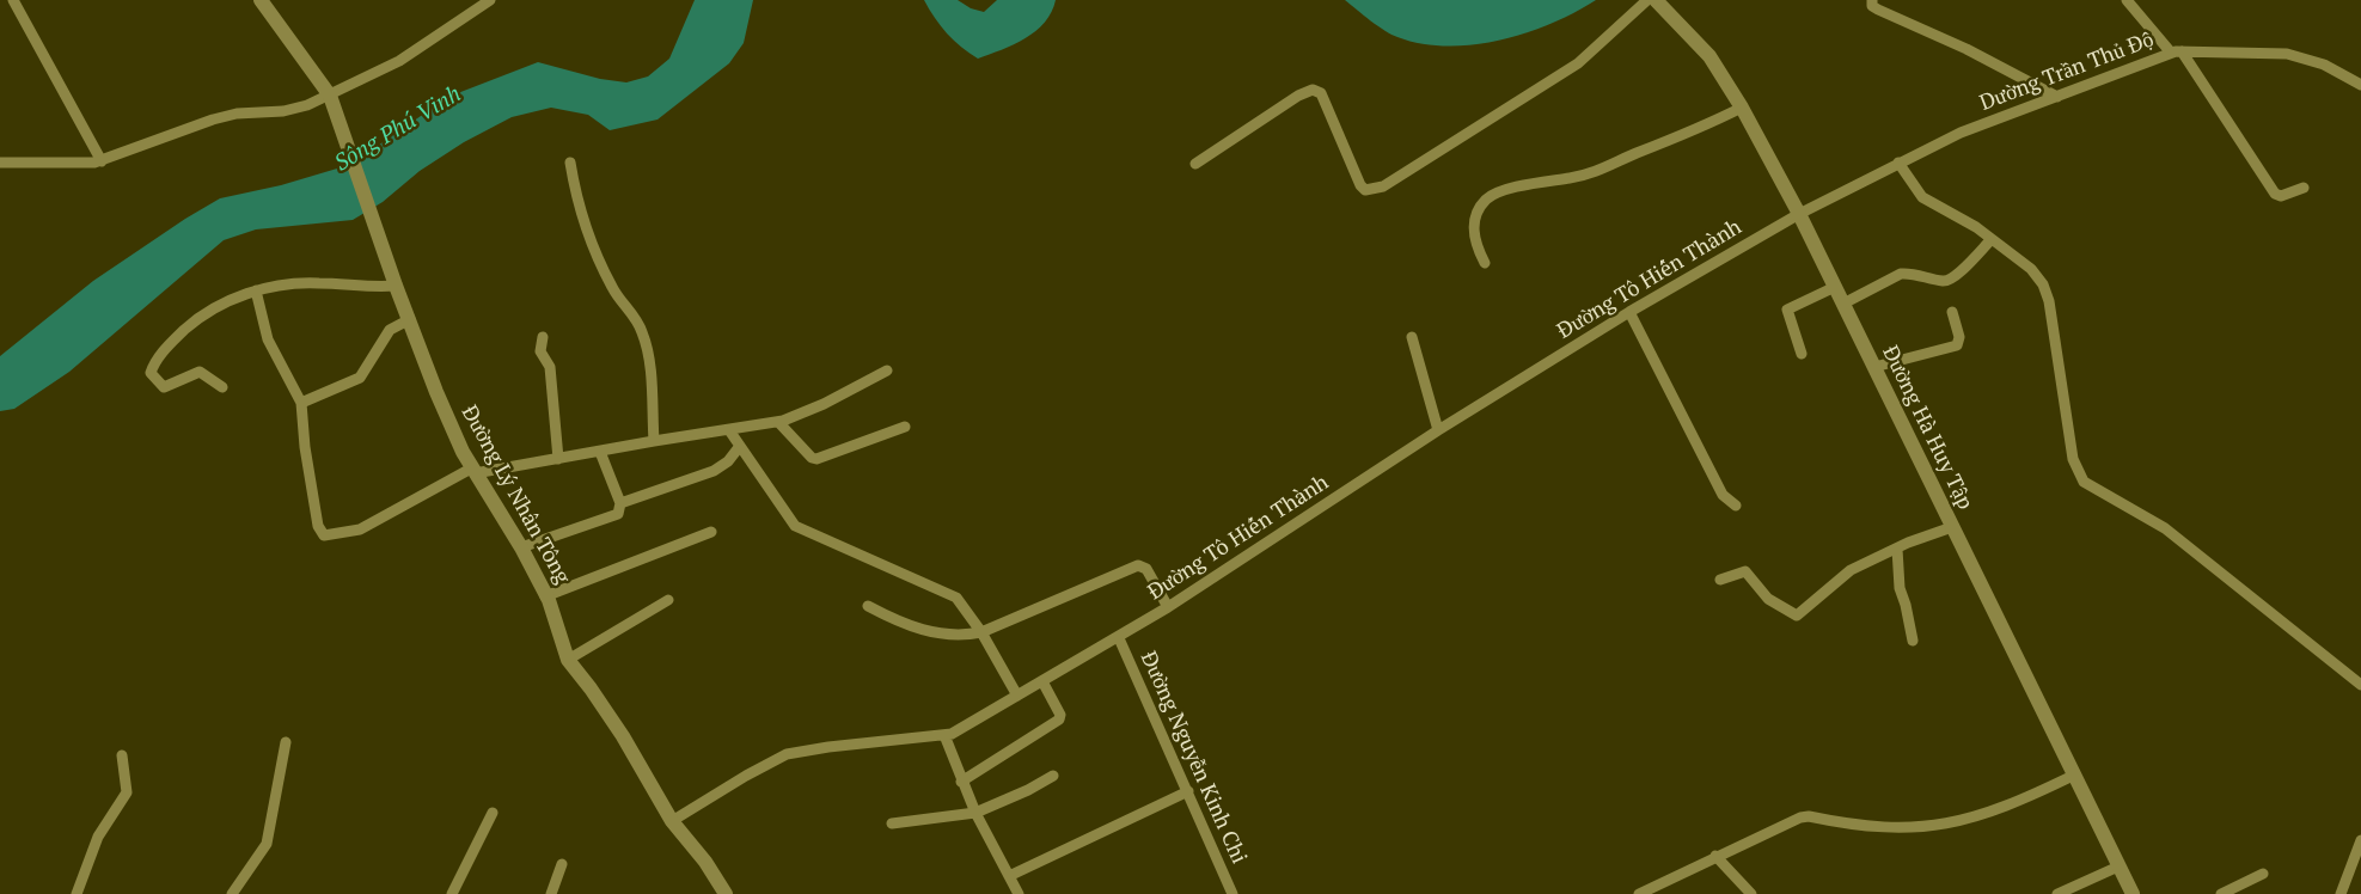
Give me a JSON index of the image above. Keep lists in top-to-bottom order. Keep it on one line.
{"streets":{"main road":["Đường Hà Huy Tập","Đường Lý Nhân Tông"],"street":["Dường Trần Thủ Độ","Đường Tô Hiến Thành","Đường Nguyễn Kinh Chi"]},"crossings":[["Dường Trần Thủ Độ","Đường Tô Hiến Thành"],["Dường Trần Thủ Độ","Đường Hà Huy Tập"],["Đường Tô Hiến Thành","Đường Hà Huy Tập"],["Đường Tô Hiến Thành","Đường Lý Nhân Tông"],["Đường Tô Hiến Thành","Đường Nguyễn Kinh Chi"]],"water":["Sông Phú Vinh"]}
